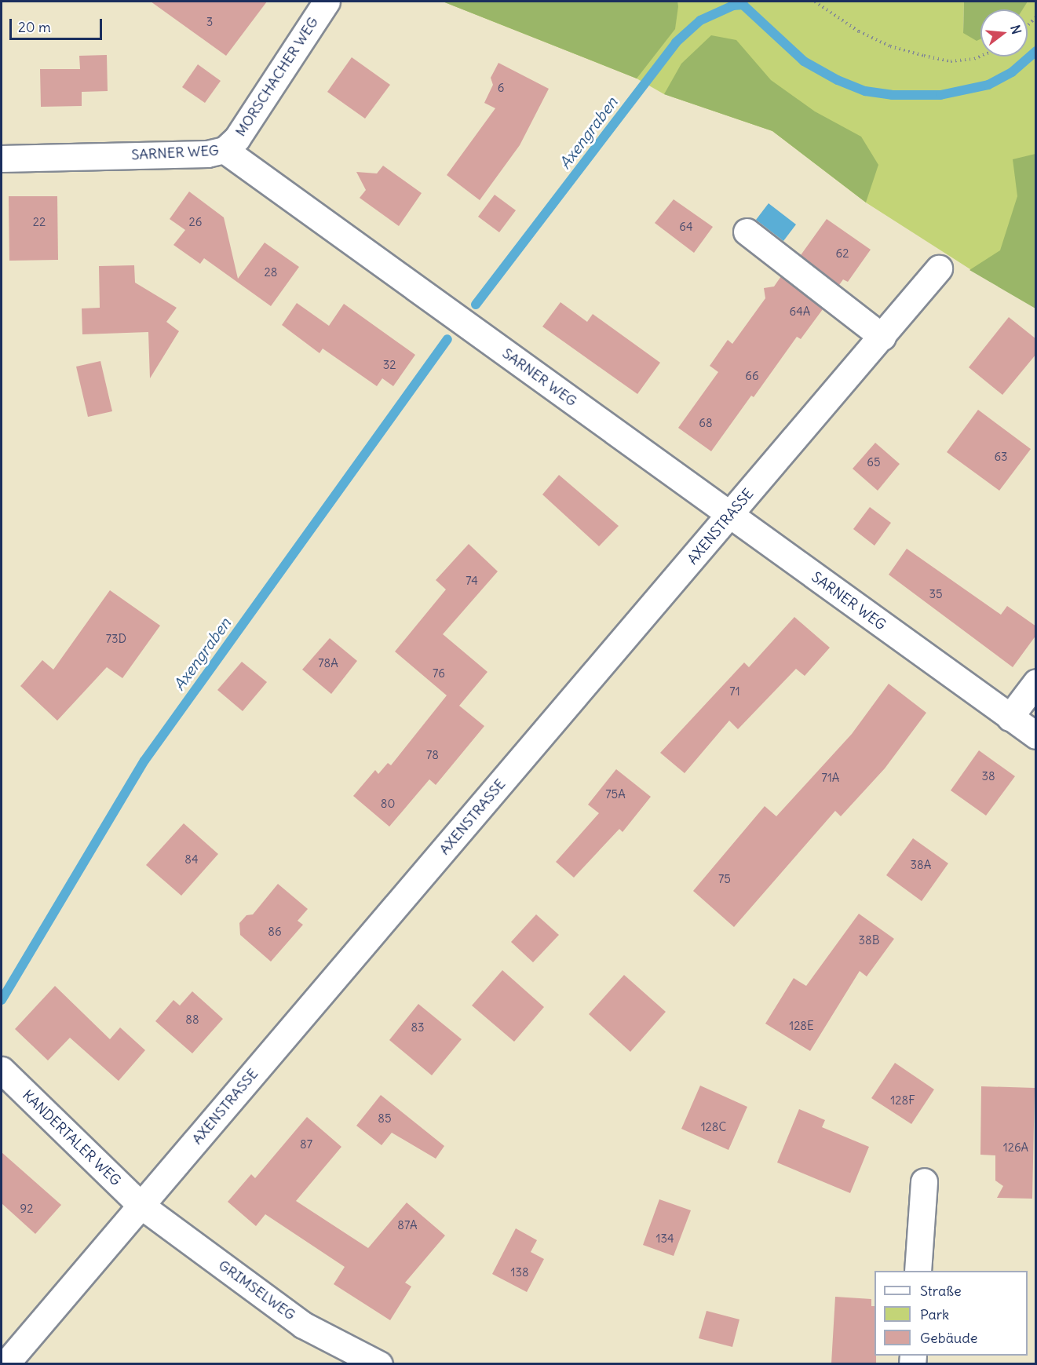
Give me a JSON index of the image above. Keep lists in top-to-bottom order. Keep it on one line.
{"streets":{"street":["MORSCHACHER WEG","SARNER WEG","AXENSTRASSE","KANDERTALER WEG","GRIMSELWEG"]},"crossings":[["MORSCHACHER WEG","SARNER WEG"],["SARNER WEG","AXENSTRASSE"],["AXENSTRASSE","KANDERTALER WEG"],["AXENSTRASSE","GRIMSELWEG"],["KANDERTALER WEG","GRIMSELWEG"]],"water":["Axengraben"],"house_numbers":["3","6","22","26","64","62","28","64A","32","66","68","63","65","74","35","73D","78A","76","71","78","38","71A","75A","80","84","38A","75","86","38B","88","128E","83","128F","85","128C","87","126A","92","87A","134","138"],"legend":["Straße","Park","Gebäude"],"scale_bar":"20 m","north":"right"}
